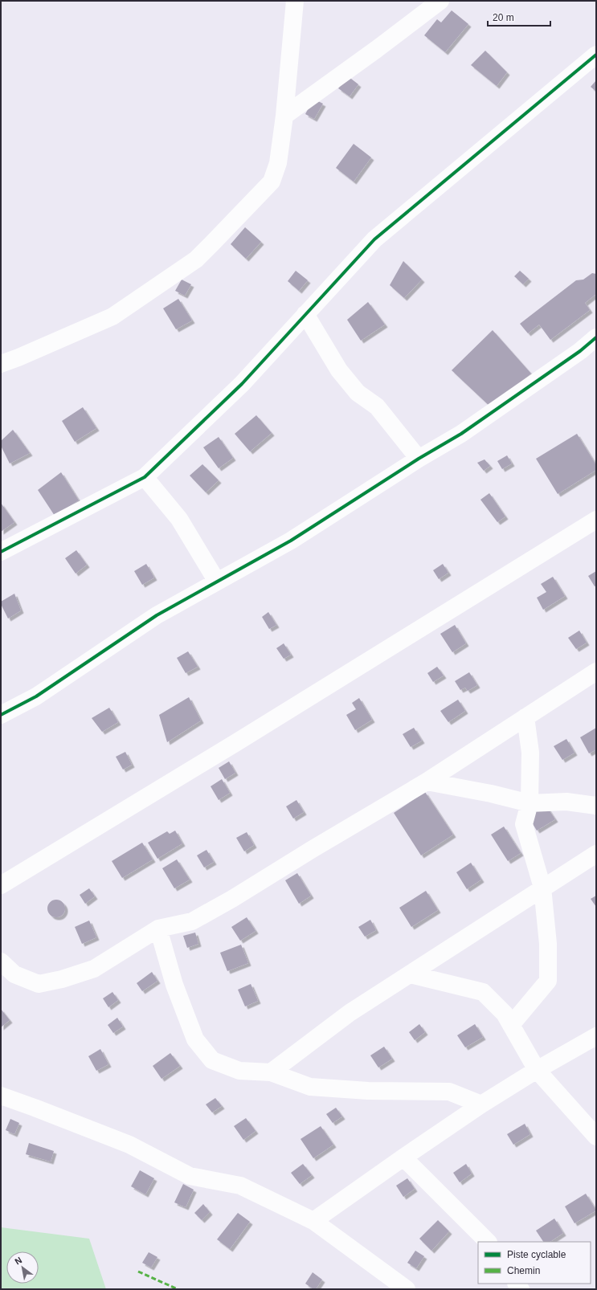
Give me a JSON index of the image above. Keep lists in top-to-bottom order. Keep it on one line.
{"legend":["Piste cyclable","Chemin"],"scale_bar":"20 m","north":"top left"}
